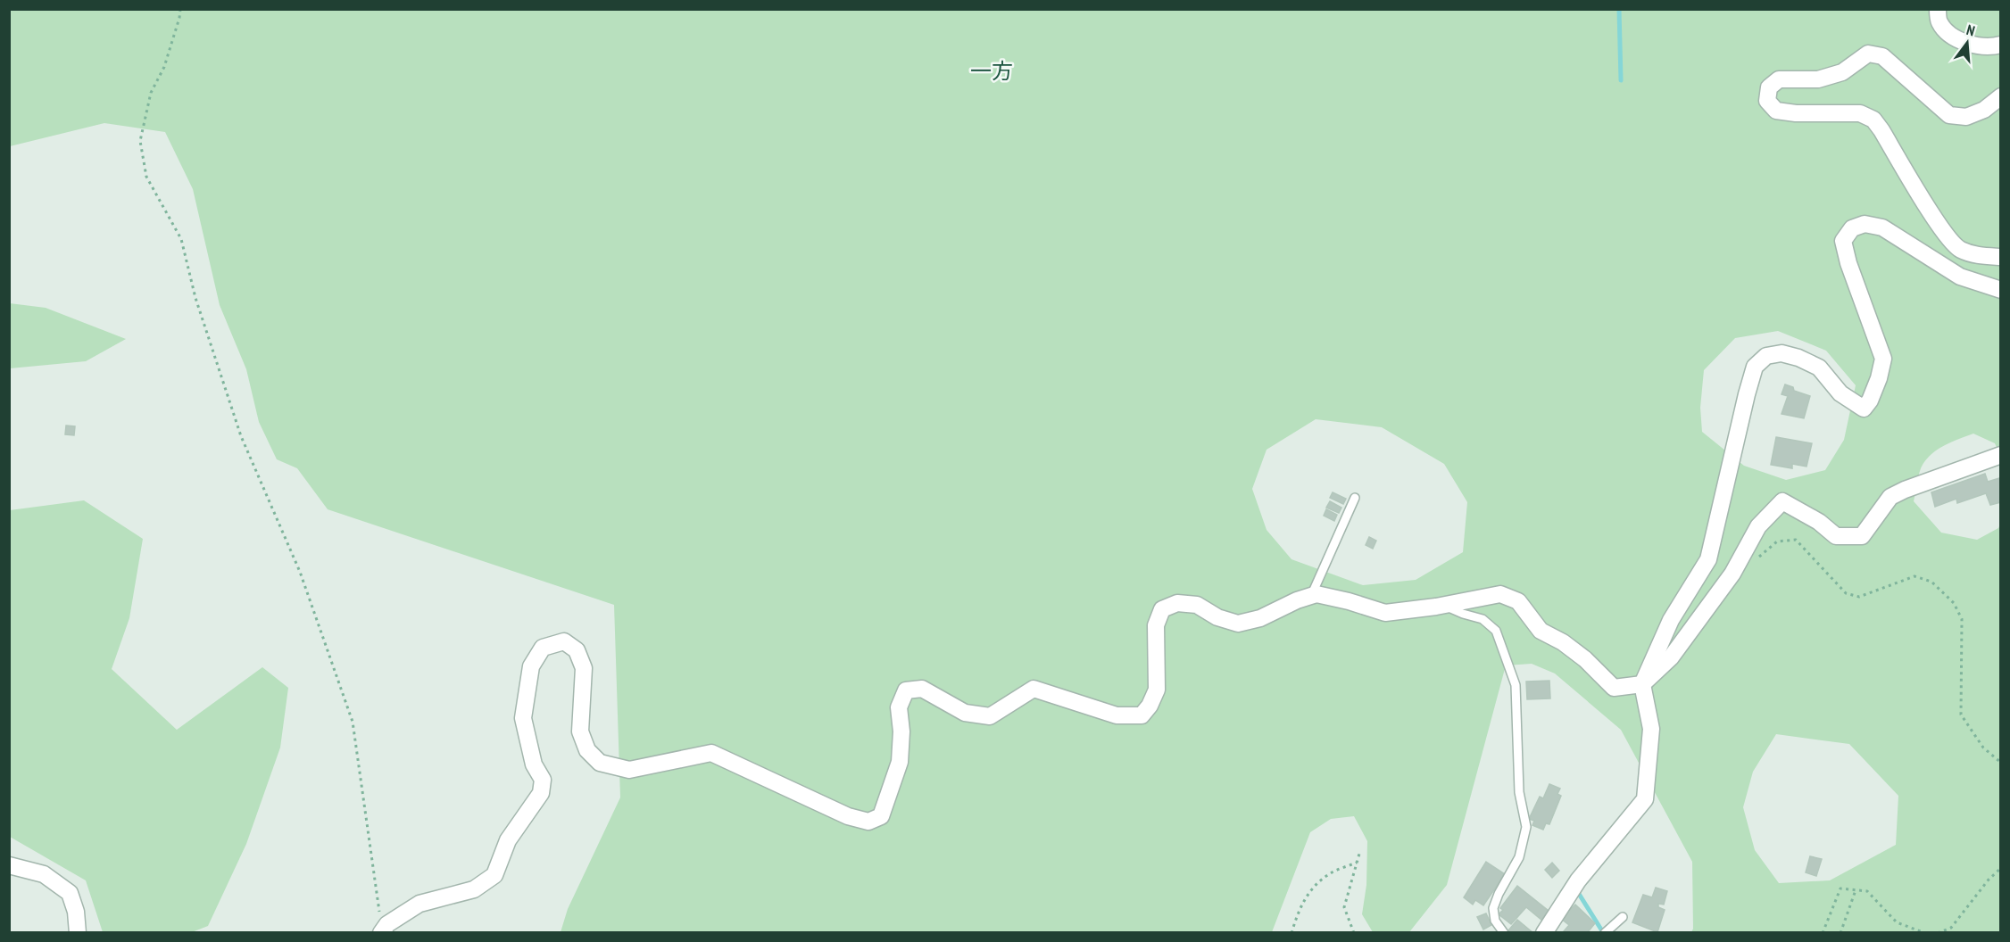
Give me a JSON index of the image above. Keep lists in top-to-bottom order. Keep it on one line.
{"districts":["一方"],"north":"top"}
